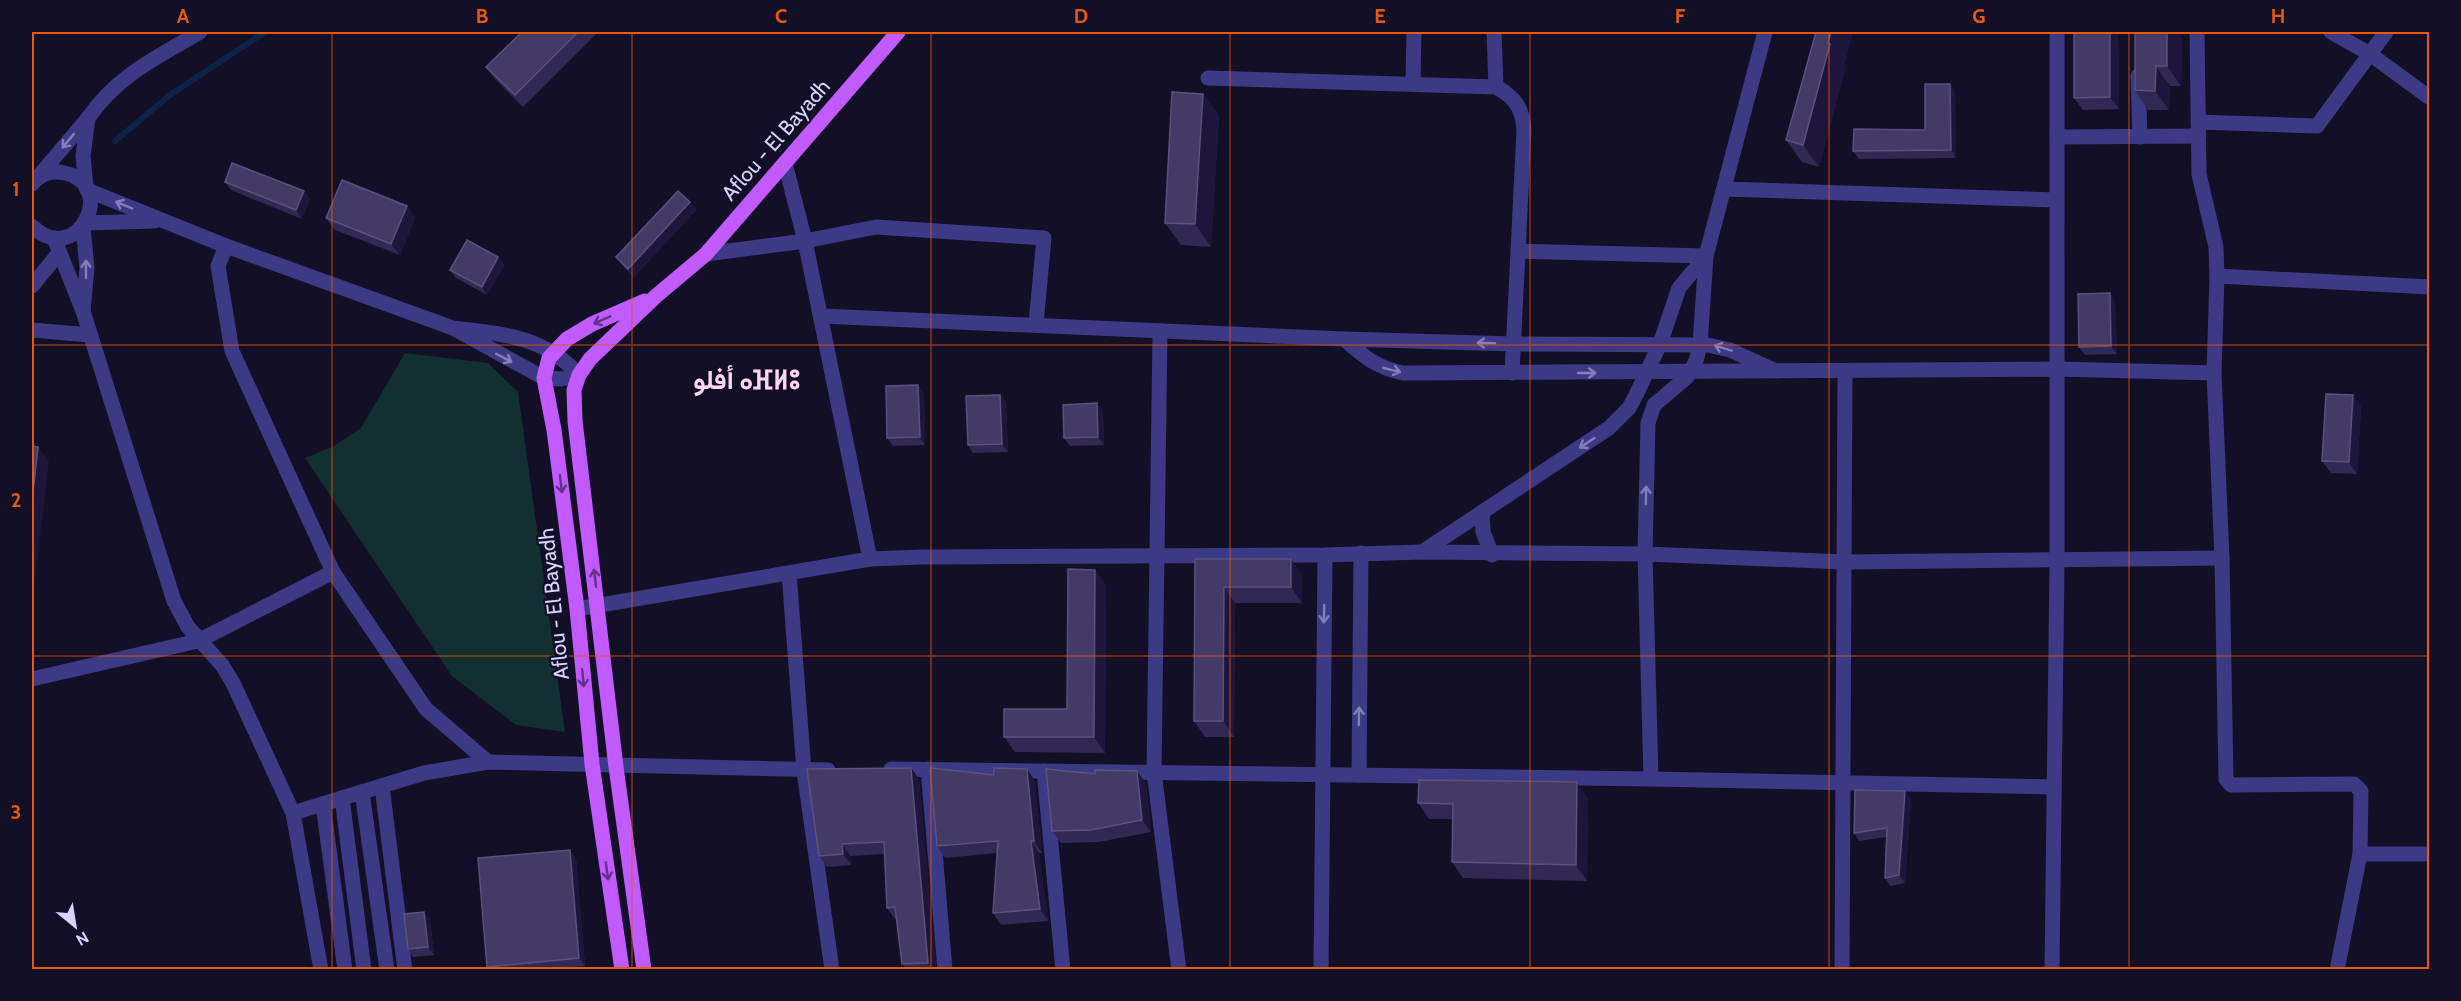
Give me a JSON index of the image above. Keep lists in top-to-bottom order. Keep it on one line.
{"streets":{"main road":["Aflou - El Bayadh"]},"districts":["أفلو ⴰⴼⵍⵓ"],"north":"bottom right","grid":{"columns":["A","B","C","D","E","F","G","H"],"rows":["1","2","3"]}}
